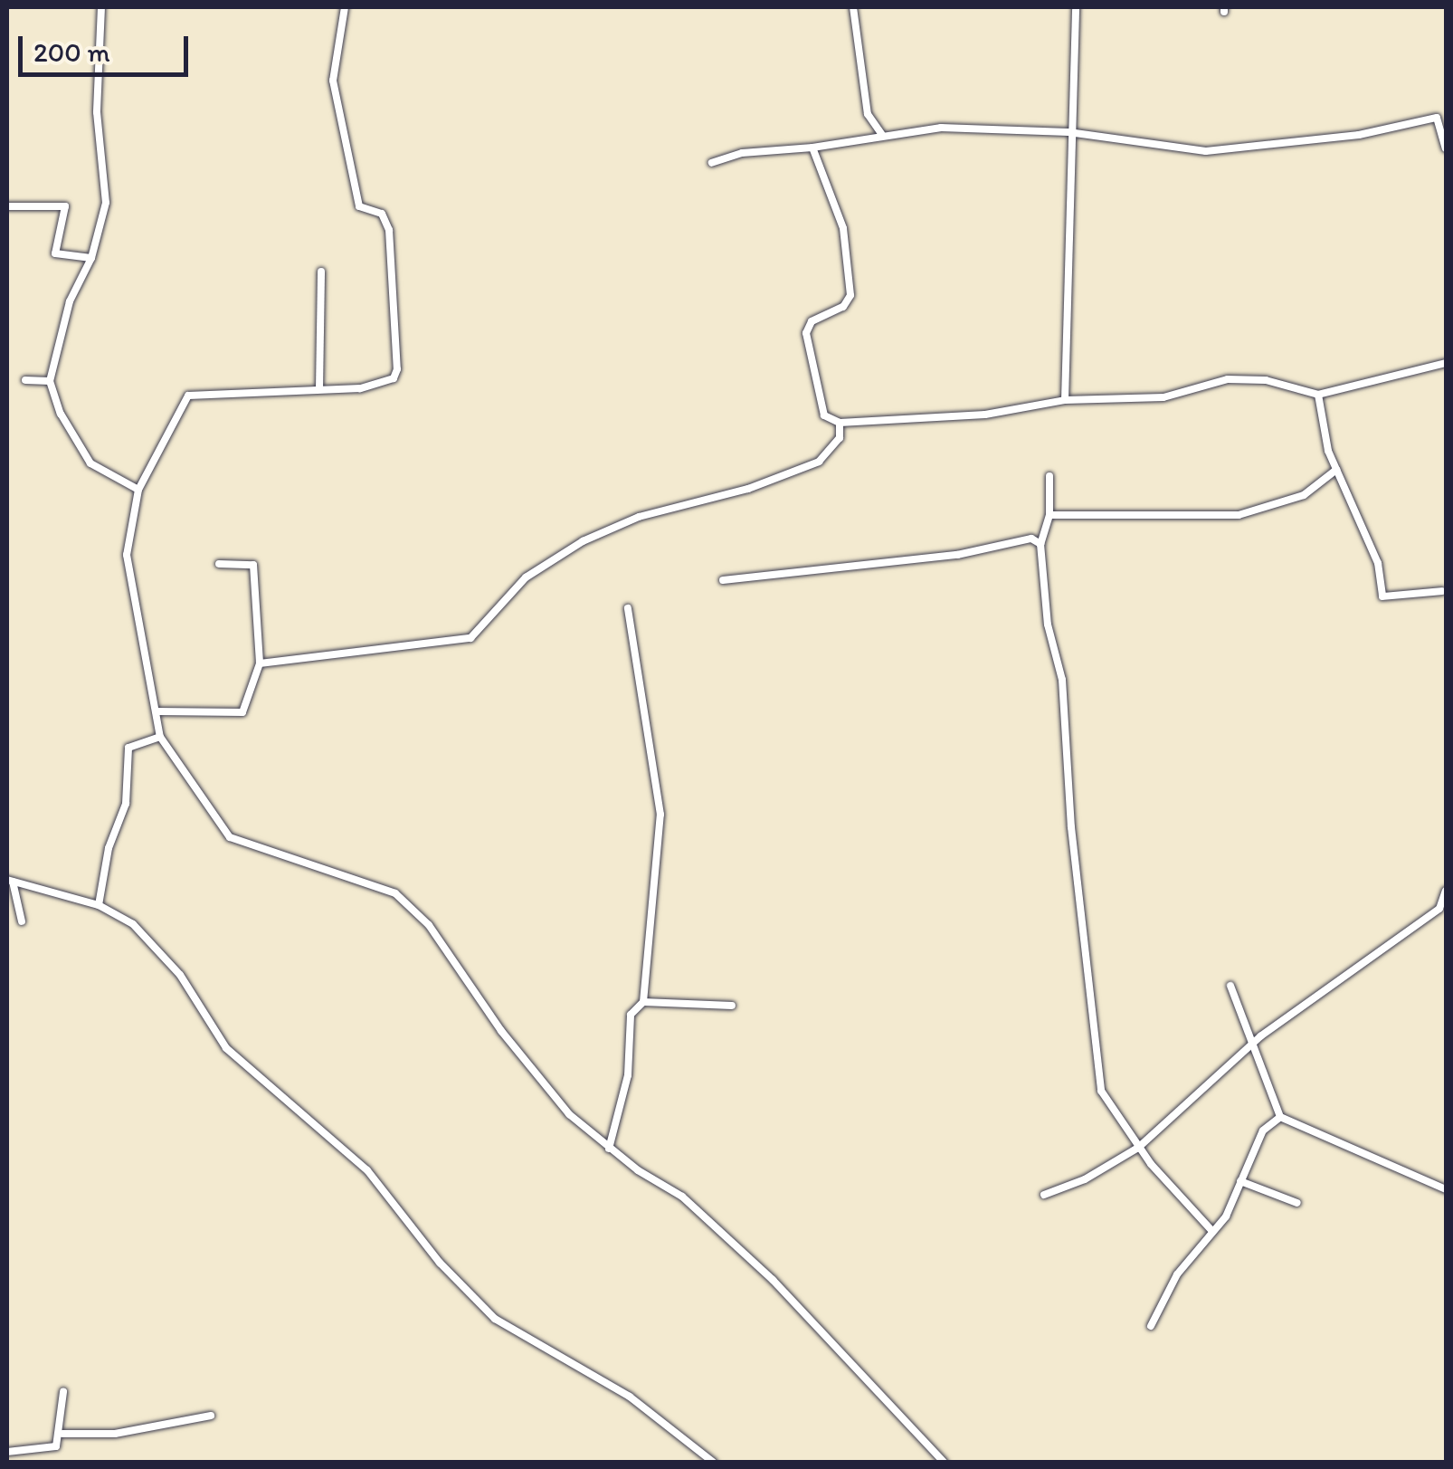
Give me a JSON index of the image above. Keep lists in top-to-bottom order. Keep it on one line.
{"scale_bar":"200 m"}
